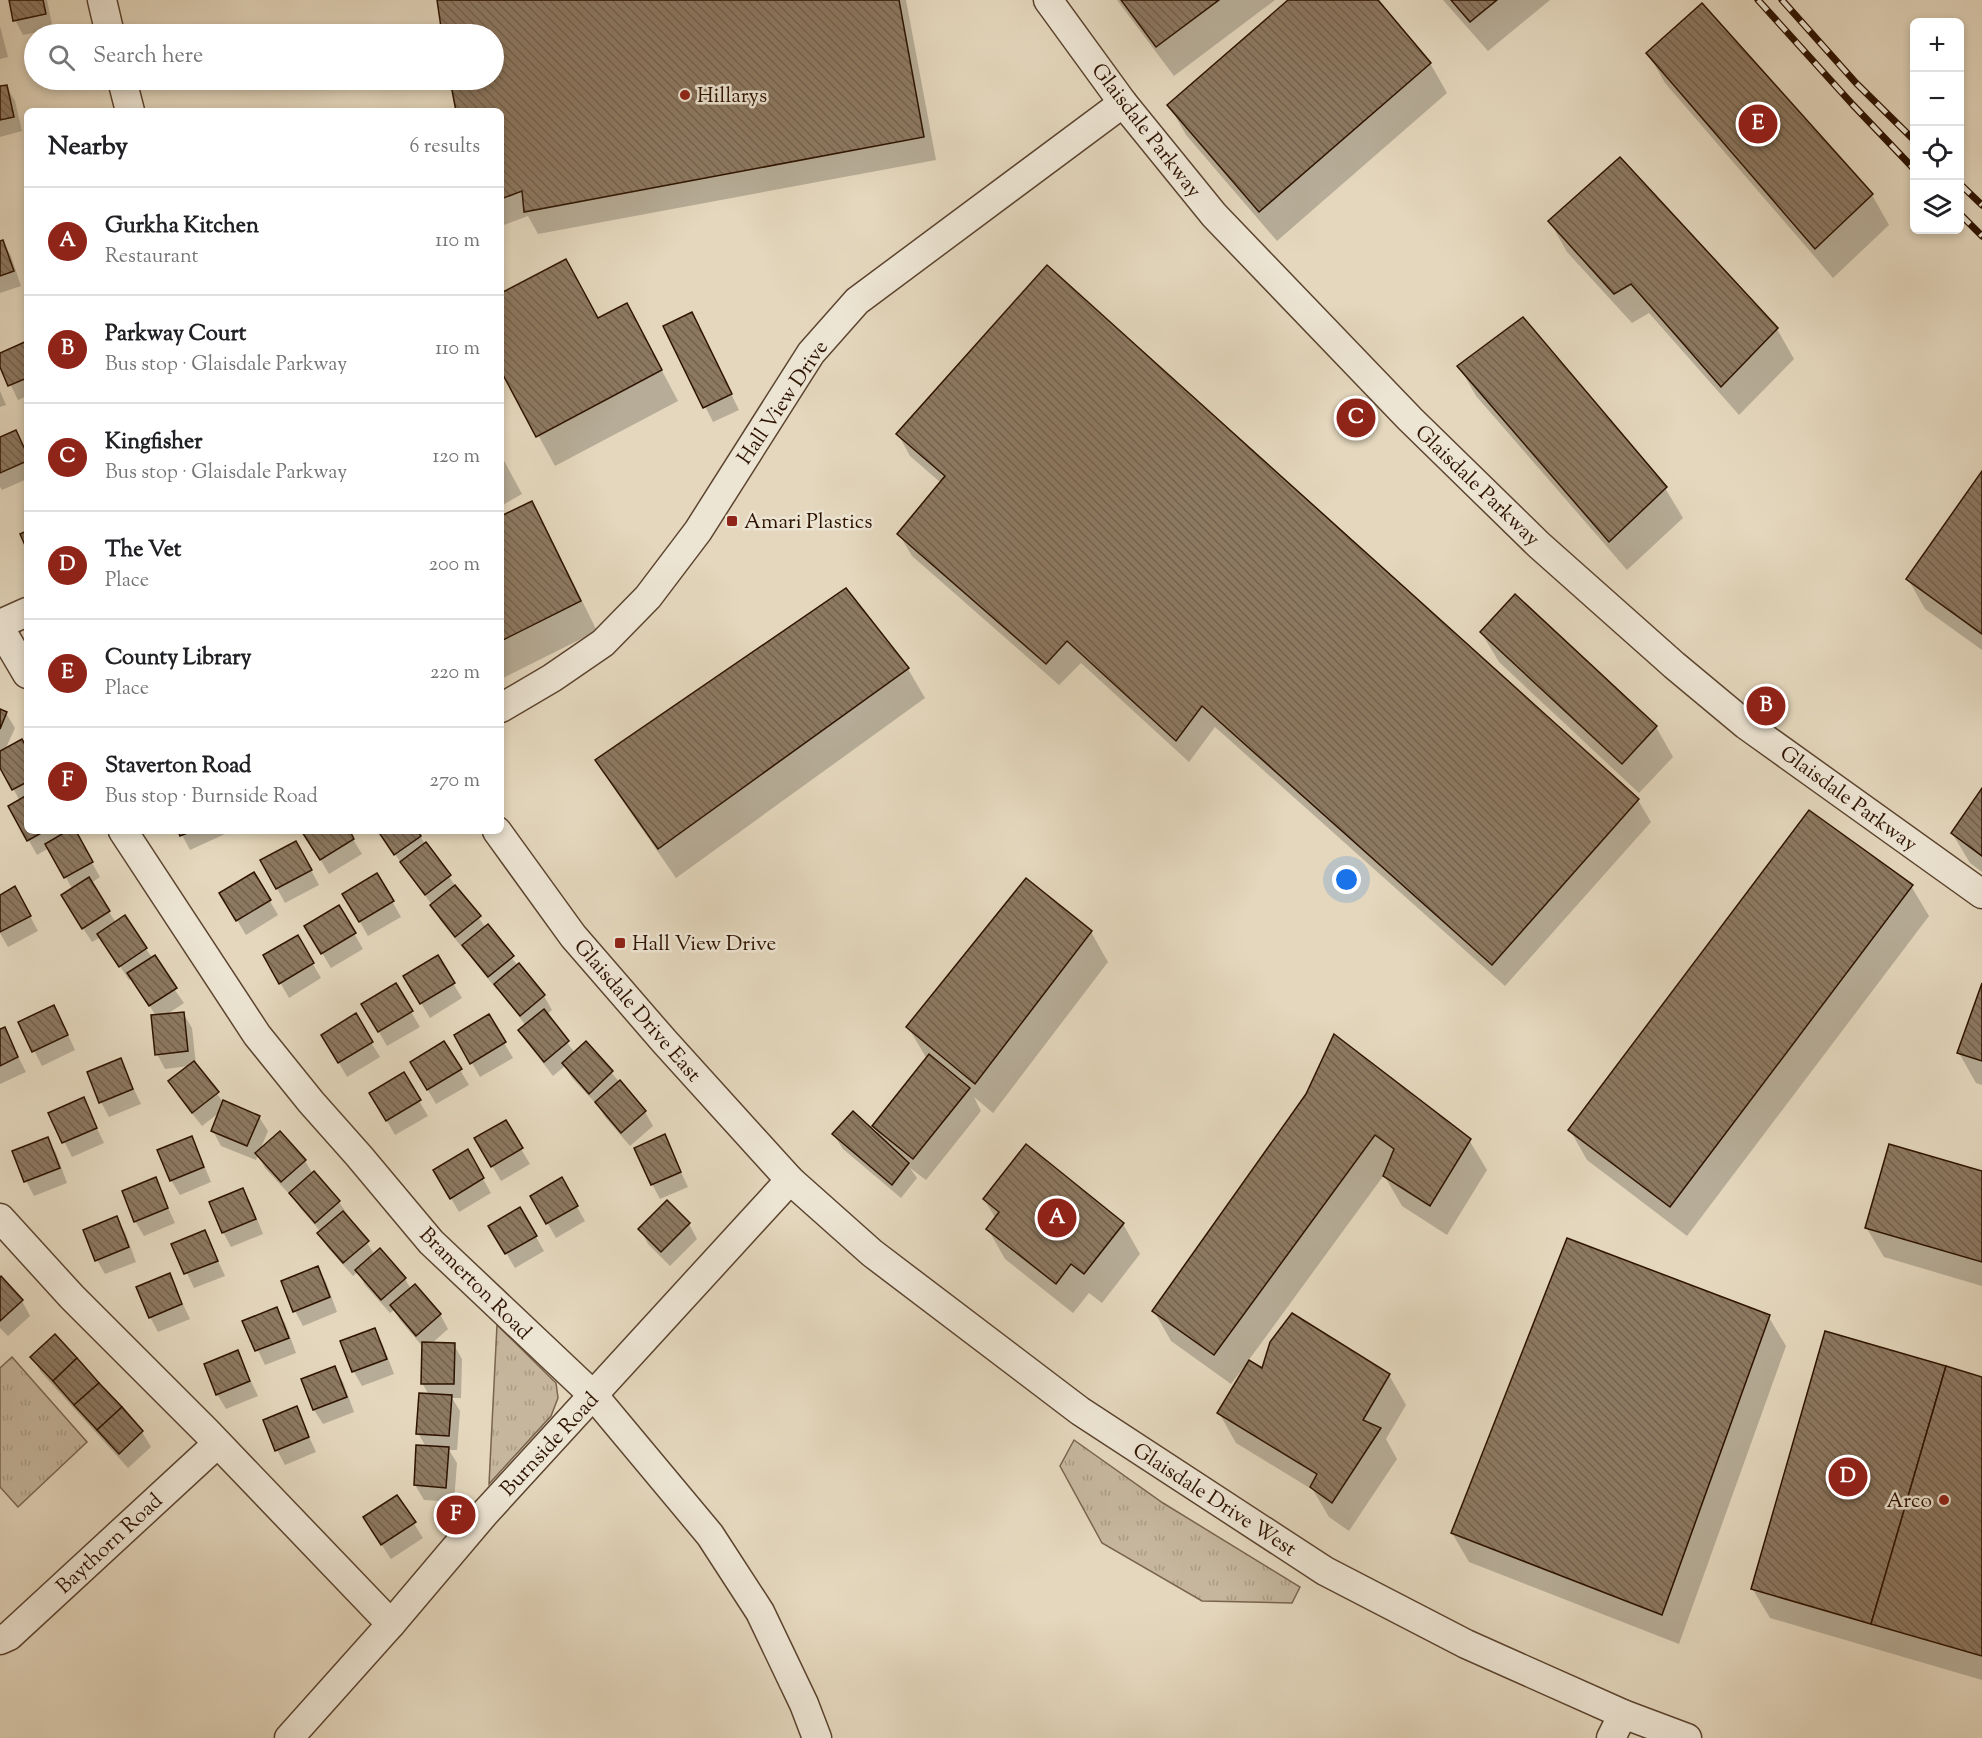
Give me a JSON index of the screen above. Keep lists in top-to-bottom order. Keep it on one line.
{"streets":{"street":["Glaisdale Parkway","Hall View Drive","Glaisdale Drive East","Bramerton Road","Burnside Road","Glaisdale Drive West","Baythorn Road"]},"crossings":[["Glaisdale Parkway","Hall View Drive"],["Glaisdale Drive East","Burnside Road"],["Glaisdale Drive East","Glaisdale Drive West"],["Bramerton Road","Burnside Road"],["Burnside Road","Glaisdale Drive West"]],"places":{"other":["Hillarys","Arco"],"transit":["Amari Plastics","Hall View Drive"]},"page":{"map_buttons":["+","−"],"search":"Search here","pins":["E","C","B","A","D","F"],"heading":["Nearby","6 results"],"list":[{"mark":"A","name":"Gurkha Kitchen","note":"Restaurant","value":"110 m"},{"mark":"B","name":"Parkway Court","note":"Bus stop · Glaisdale Parkway","value":"110 m"},{"mark":"C","name":"Kingfisher","note":"Bus stop · Glaisdale Parkway","value":"120 m"},{"mark":"D","name":"The Vet","note":"Place","value":"200 m"},{"mark":"E","name":"County Library","note":"Place","value":"220 m"},{"mark":"F","name":"Staverton Road","note":"Bus stop · Burnside Road","value":"270 m"}]}}
